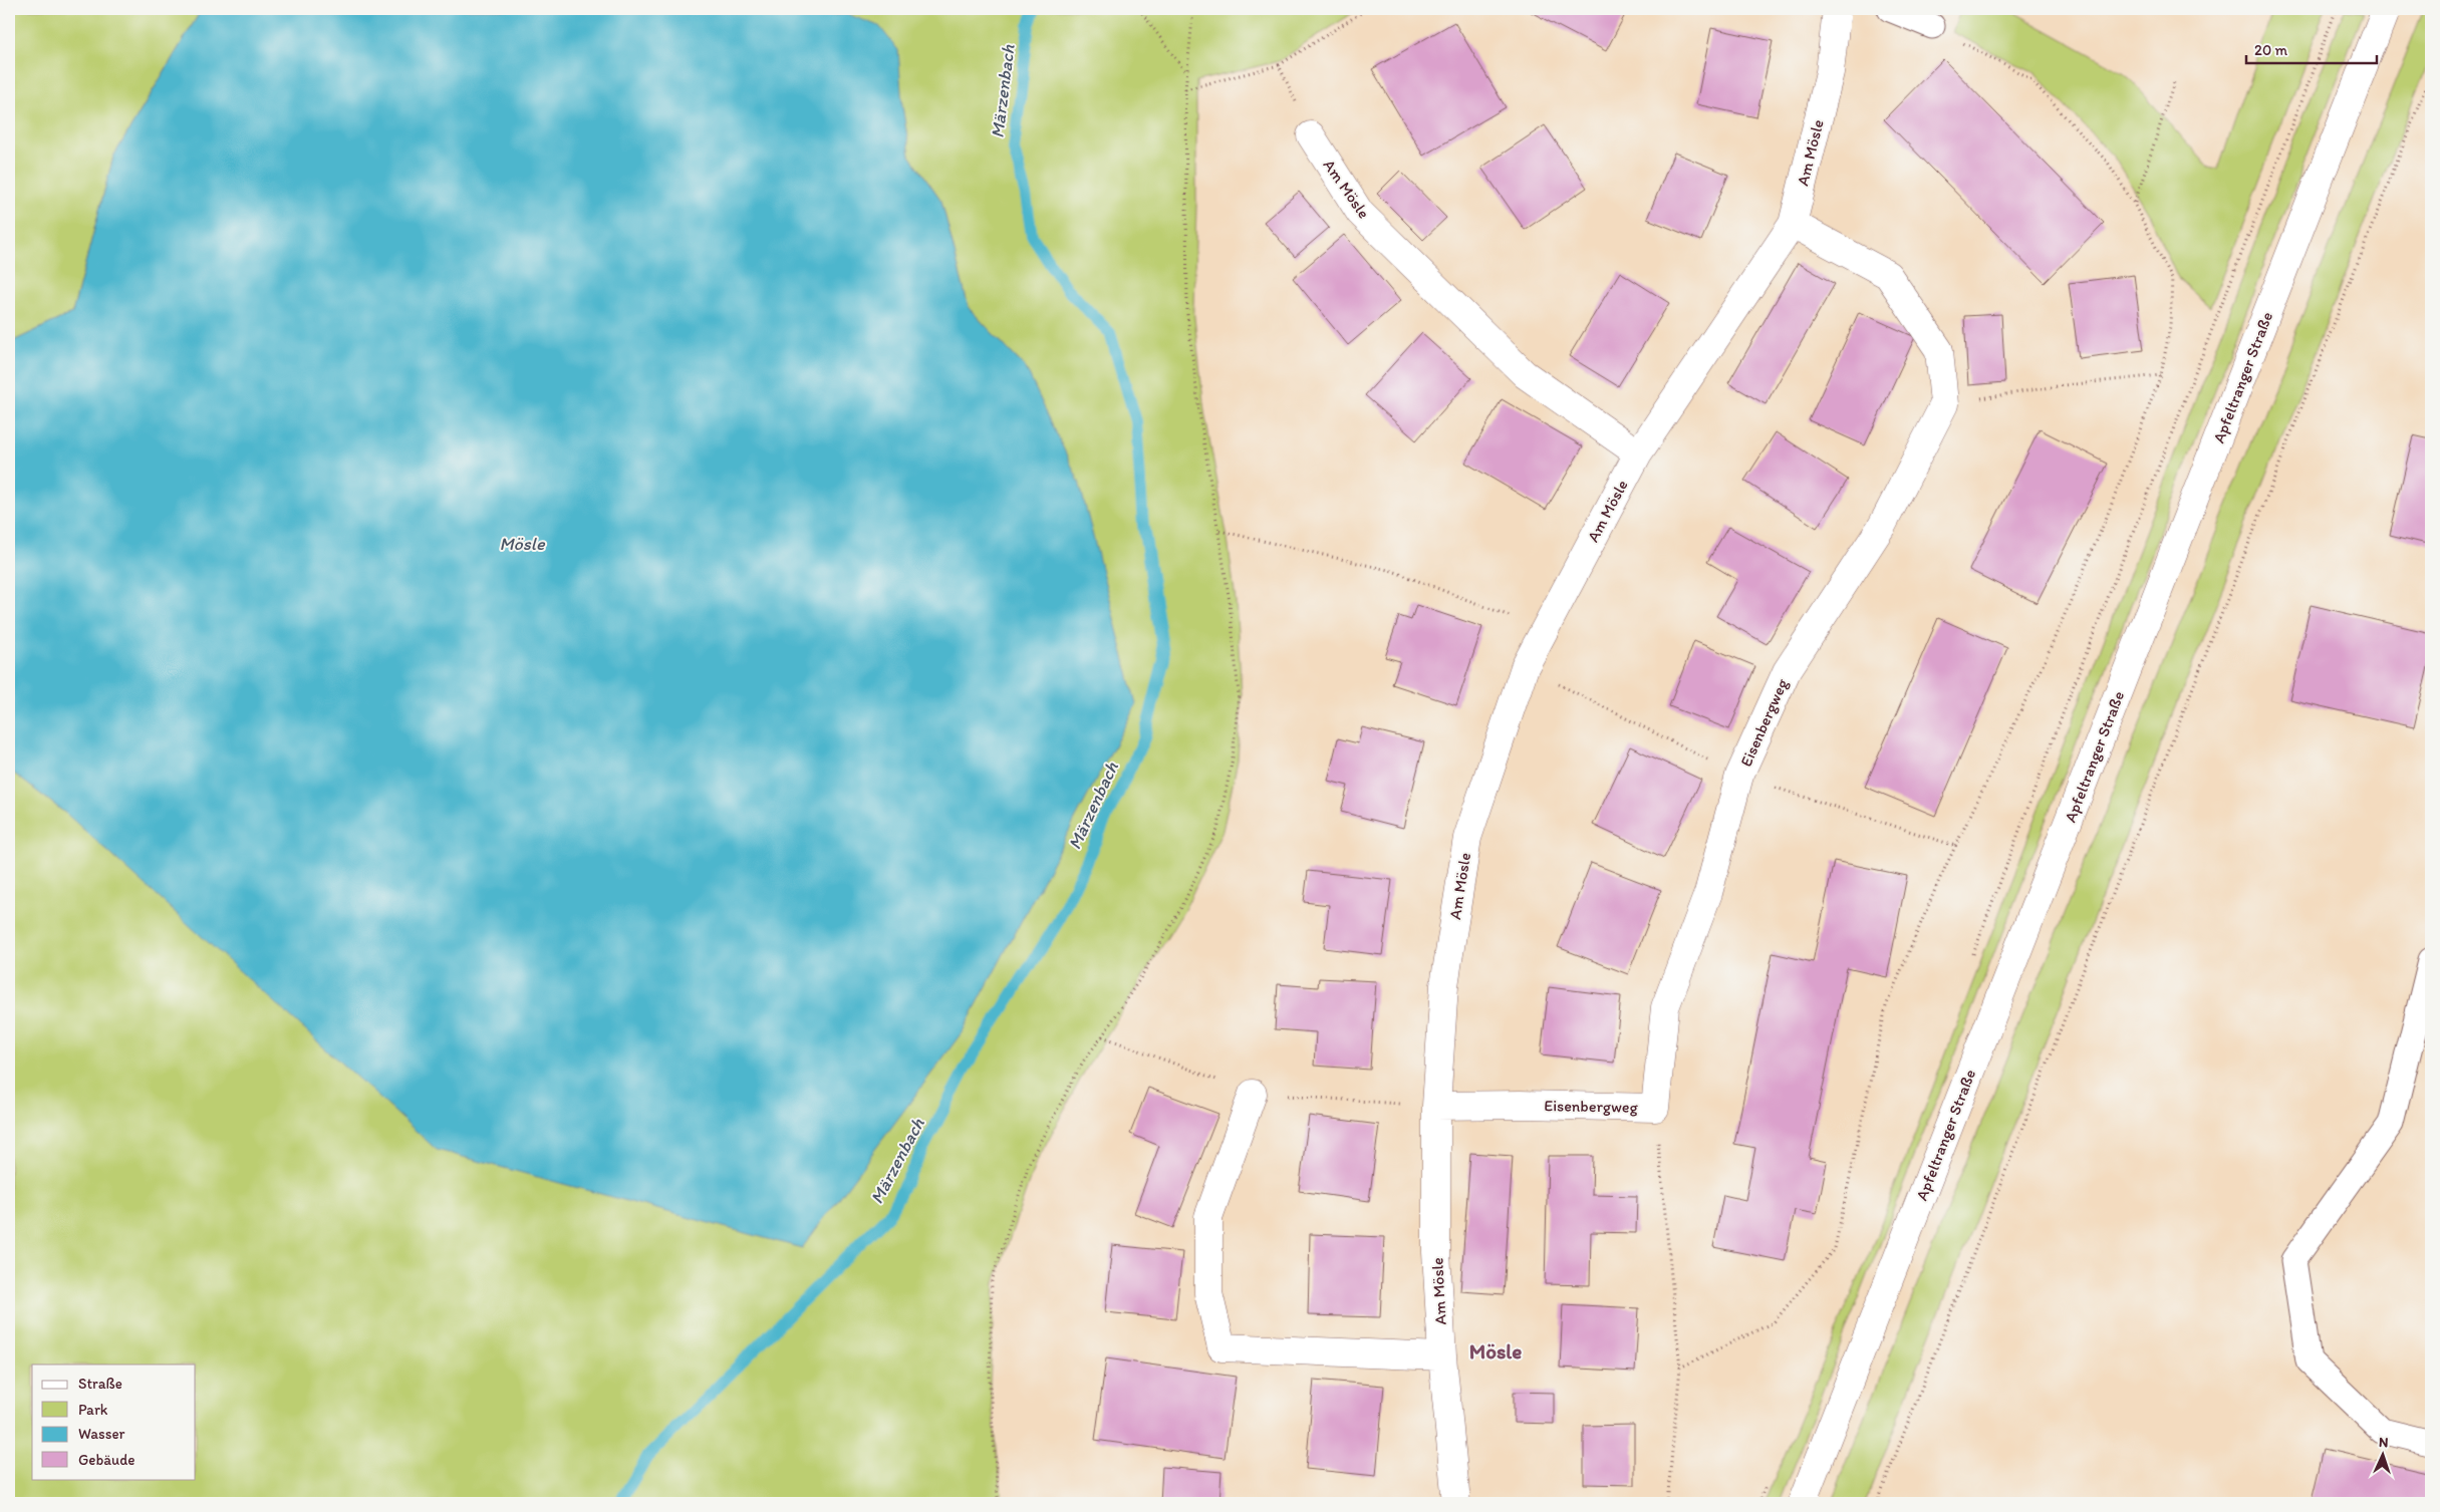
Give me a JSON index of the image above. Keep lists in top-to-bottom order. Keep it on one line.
{"streets":{"street":["Am Mösle","Apfeltranger Straße","Eisenbergweg"]},"crossings":[["Am Mösle","Eisenbergweg"]],"districts":["Mösle"],"water":["Märzenbach","Mösle"],"legend":["Straße","Park","Wasser","Gebäude"],"scale_bar":"20 m","north":"top"}
